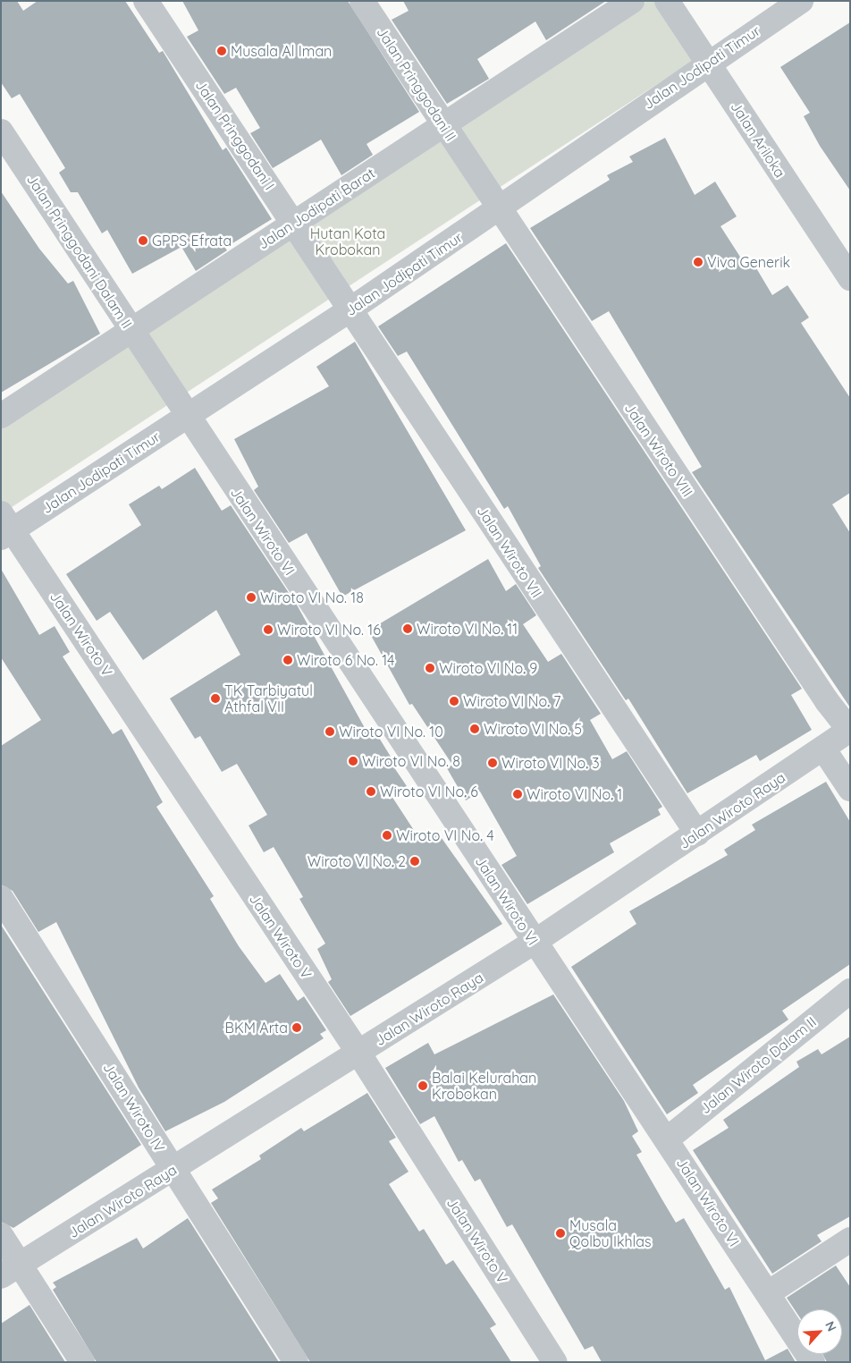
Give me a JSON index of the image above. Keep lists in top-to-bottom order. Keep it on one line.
{"streets":{"street":["Jalan Jodipati Timur","Jalan Pringgodani II","Jalan Pringgodani I","Jalan Ariloka","Jalan Jodipati Barat","Jalan Pringgodani Dalam II","Jalan Wiroto VIII","Jalan Wiroto VI","Jalan Wiroto VII","Jalan Wiroto V","Jalan Wiroto Raya","Jalan Wiroto Dalam II","Jalan Wiroto IV"]},"crossings":[["Jalan Jodipati Timur","Jalan Ariloka"],["Jalan Jodipati Timur","Jalan Wiroto VIII"],["Jalan Jodipati Timur","Jalan Wiroto VI"],["Jalan Jodipati Timur","Jalan Wiroto VII"],["Jalan Jodipati Timur","Jalan Wiroto V"],["Jalan Pringgodani II","Jalan Jodipati Barat"],["Jalan Pringgodani II","Jalan Wiroto VIII"],["Jalan Pringgodani I","Jalan Jodipati Barat"],["Jalan Pringgodani I","Jalan Wiroto VII"],["Jalan Jodipati Barat","Jalan Pringgodani Dalam II"],["Jalan Pringgodani Dalam II","Jalan Wiroto VI"],["Jalan Wiroto VIII","Jalan Wiroto Raya"],["Jalan Wiroto VI","Jalan Wiroto Raya"],["Jalan Wiroto VI","Jalan Wiroto Dalam II"],["Jalan Wiroto VII","Jalan Wiroto Raya"],["Jalan Wiroto V","Jalan Wiroto Raya"],["Jalan Wiroto Raya","Jalan Wiroto IV"]],"parks":["Hutan Kota Krobokan"],"places":["Musala Al Iman","GPPS Efrata","Viva Generik","Wiroto VI No. 18","Wiroto VI No. 11","Wiroto VI No. 16","Wiroto 6 No. 14","Wiroto VI No. 9","TK Tarbiyatul Athfal VII","Wiroto VI No. 7","Wiroto VI No. 5","Wiroto VI No. 10","Wiroto VI No. 8","Wiroto VI No. 3","Wiroto VI No. 6","Wiroto VI No. 1","Wiroto VI No. 4","Wiroto VI No. 2","BKM Arta","Balai Kelurahan Krobokan","Musala Qolbu Ikhlas"],"north":"top right"}
